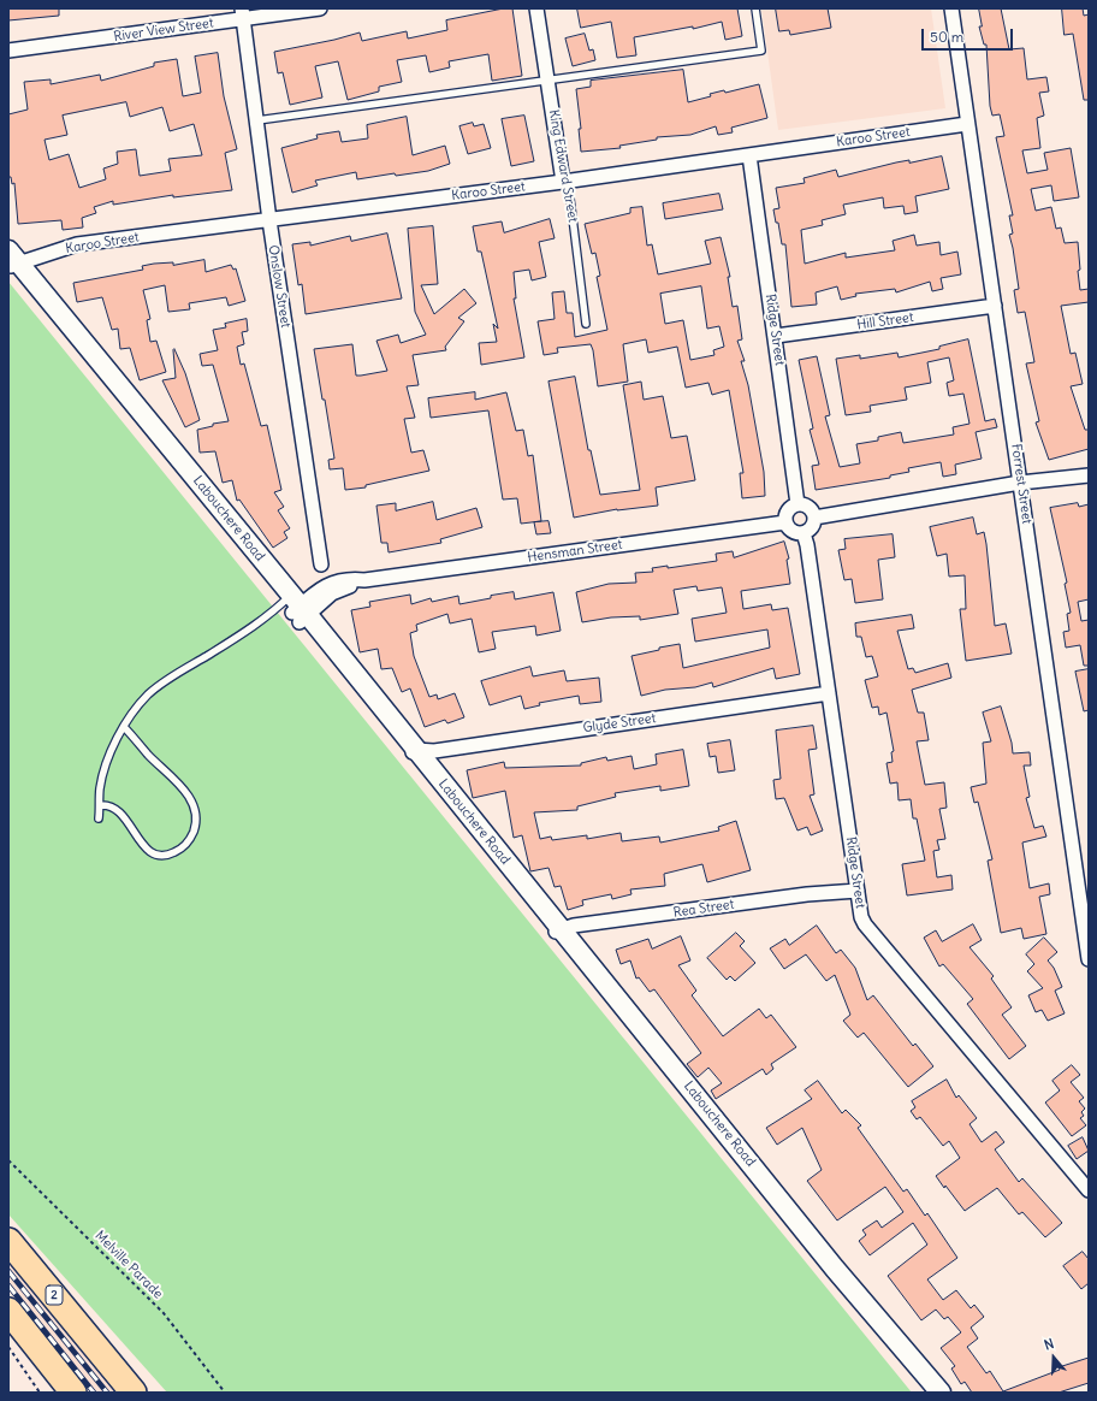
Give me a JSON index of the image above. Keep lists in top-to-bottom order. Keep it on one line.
{"streets":{"highway":["2"],"main road":["Labouchere Road"],"street":["River View Street","Karoo Street","King Edward Street","Onslow Street","Hill Street","Ridge Street","Forrest Street","Hensman Street","Glyde Street","Rea Street"],"path":["Melville Parade"]},"crossings":[["River View Street","Onslow Street"],["Karoo Street","King Edward Street"],["Karoo Street","Onslow Street"],["Karoo Street","Ridge Street"],["Karoo Street","Forrest Street"],["Karoo Street","Labouchere Road"],["Hill Street","Ridge Street"],["Hill Street","Forrest Street"],["Ridge Street","Hensman Street"],["Ridge Street","Glyde Street"],["Ridge Street","Rea Street"],["Labouchere Road","Hensman Street"],["Labouchere Road","Glyde Street"],["Labouchere Road","Rea Street"]],"scale_bar":"50 m","north":"top"}
